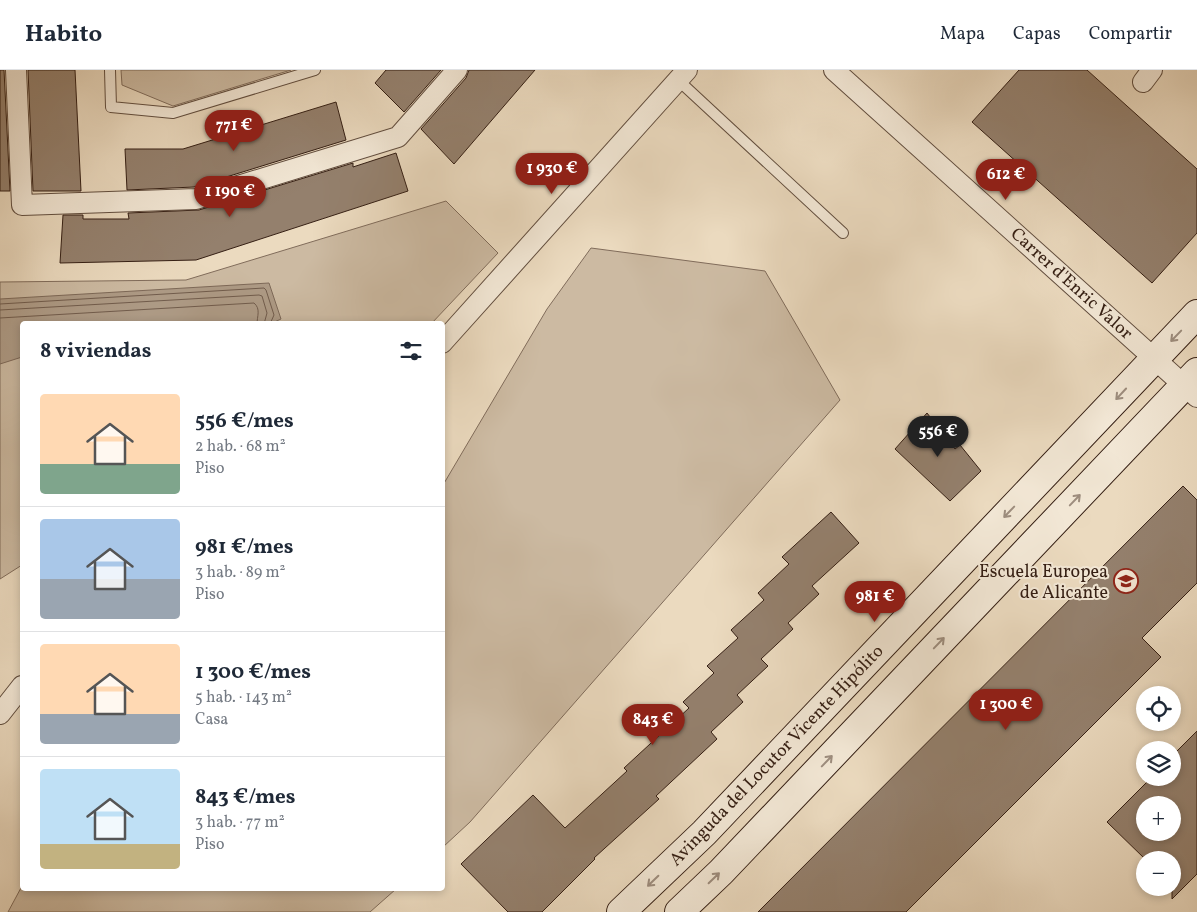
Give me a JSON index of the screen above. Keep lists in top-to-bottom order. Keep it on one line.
{"streets":{"main road":["Avinguda del Locutor Vicente Hipólito"],"street":["Carrer d'Enric Valor"]},"crossings":[["Carrer d'Enric Valor","Avinguda del Locutor Vicente Hipólito"]],"places":{"school or university":["Escuela Europea de Alicante"]},"page":{"header":"Habito","nav":["Mapa","Capas","Compartir"],"price":["771 €","1 930 €","612 €","1 190 €","556 €","981 €","1 300 €","843 €"],"heading":"8 viviendas","list":[{"name":"556 €/mes","note":"2 hab. · 68 m² · Piso"},{"name":"981 €/mes","note":"3 hab. · 89 m² · Piso"},{"name":"1 300 €/mes","note":"5 hab. · 143 m² · Casa"},{"name":"843 €/mes","note":"3 hab. · 77 m² · Piso"}],"map_buttons":["+","−"]}}
